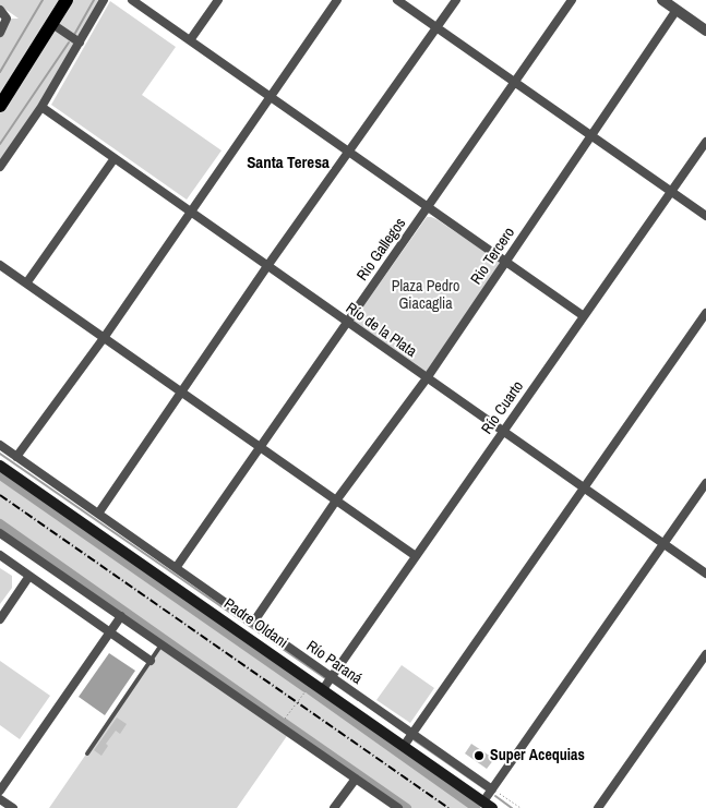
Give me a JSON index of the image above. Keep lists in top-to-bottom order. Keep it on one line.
{"streets":{"main road":["Padre Oldani"],"street":["Rio Gallegos","Rio Tercero","Río de la Plata","Río Cuarto","Río Paraná"]},"crossings":[["Rio Gallegos","Río de la Plata"],["Rio Gallegos","Río Paraná"],["Rio Tercero","Río de la Plata"],["Rio Tercero","Río Paraná"],["Río de la Plata","Río Cuarto"],["Río Cuarto","Padre Oldani"],["Río Cuarto","Río Paraná"]],"districts":["Santa Teresa"],"parks":["Plaza Pedro Giacaglia"],"places":["Super Acequias"]}
